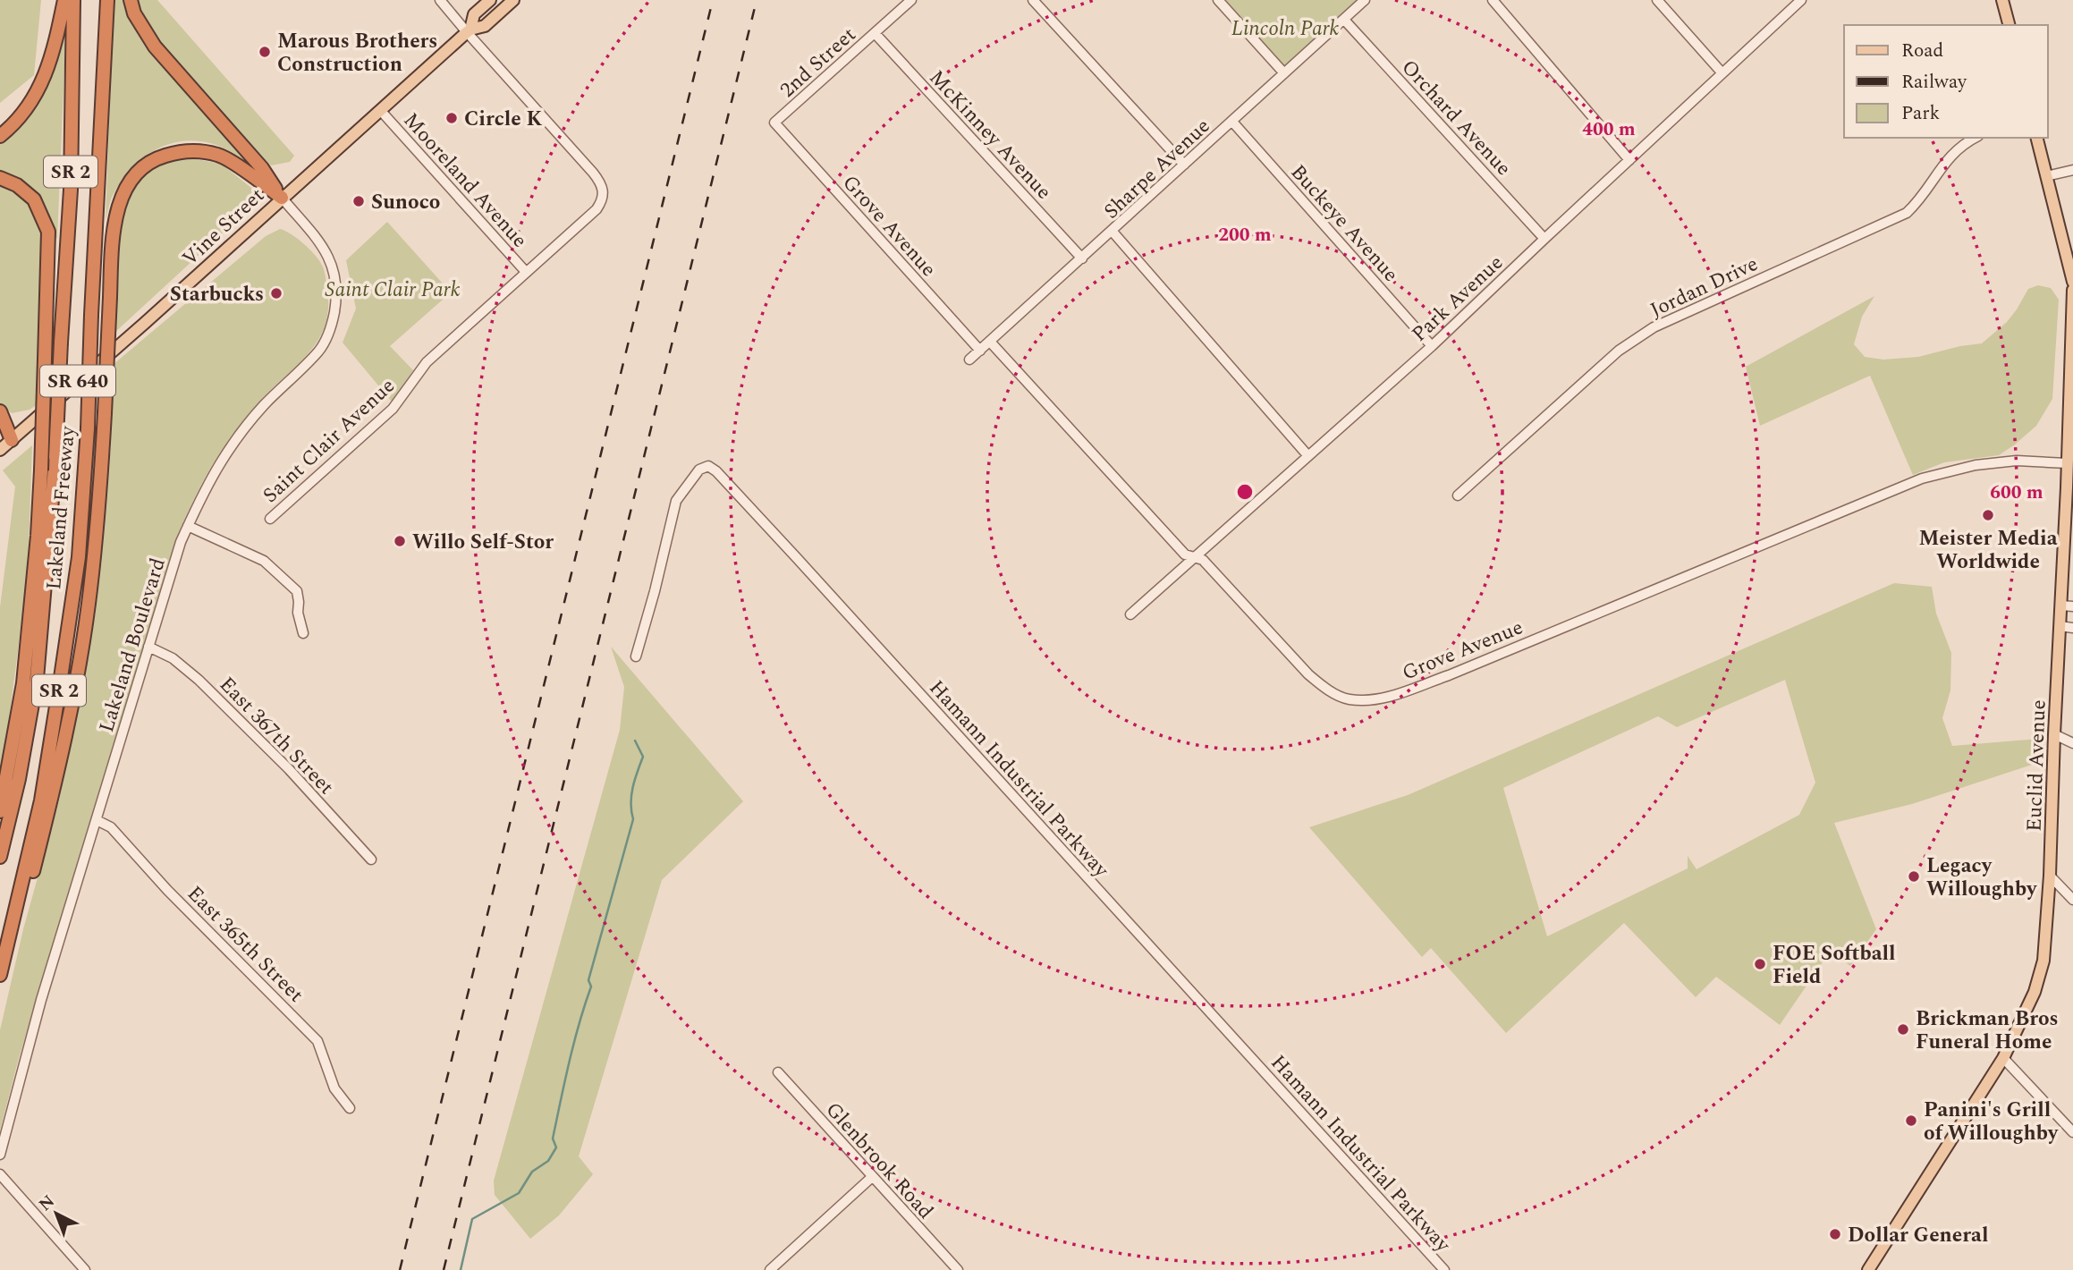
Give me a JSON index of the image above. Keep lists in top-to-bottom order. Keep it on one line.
{"streets":{"highway":["SR 2","Lakeland Freeway"],"main road":["Vine Street","SR 640","Euclid Avenue"],"street":["2nd Street","Orchard Avenue","McKinney Avenue","Sharpe Avenue","Mooreland Avenue","Buckeye Avenue","Grove Avenue","Jordan Drive","Park Avenue","Saint Clair Avenue","Lakeland Boulevard","East 367th Street","Hamann Industrial Parkway","East 365th Street","Glenbrook Road"]},"crossings":[["2nd Street","McKinney Avenue"],["2nd Street","Grove Avenue"],["Orchard Avenue","Sharpe Avenue"],["Orchard Avenue","Park Avenue"],["McKinney Avenue","Sharpe Avenue"],["Sharpe Avenue","Buckeye Avenue"],["Sharpe Avenue","Grove Avenue"],["Mooreland Avenue","Vine Street"],["Mooreland Avenue","Saint Clair Avenue"],["Buckeye Avenue","Park Avenue"],["Grove Avenue","Park Avenue"],["Grove Avenue","Euclid Avenue"],["Vine Street","Saint Clair Avenue"],["Vine Street","Lakeland Boulevard"],["Lakeland Boulevard","East 367th Street"],["Lakeland Boulevard","East 365th Street"]],"parks":["Lincoln Park","Saint Clair Park"],"places":["Marous Brothers Construction","Circle K","Sunoco","Starbucks","Meister Media Worldwide","Willo Self-Stor","Legacy Willoughby","FOE Softball Field","Brickman Bros Funeral Home","Panini's Grill of Willoughby","Dollar General"],"legend":["Road","Railway","Park"],"north":"top left","rings":["400 m","200 m","600 m"]}
